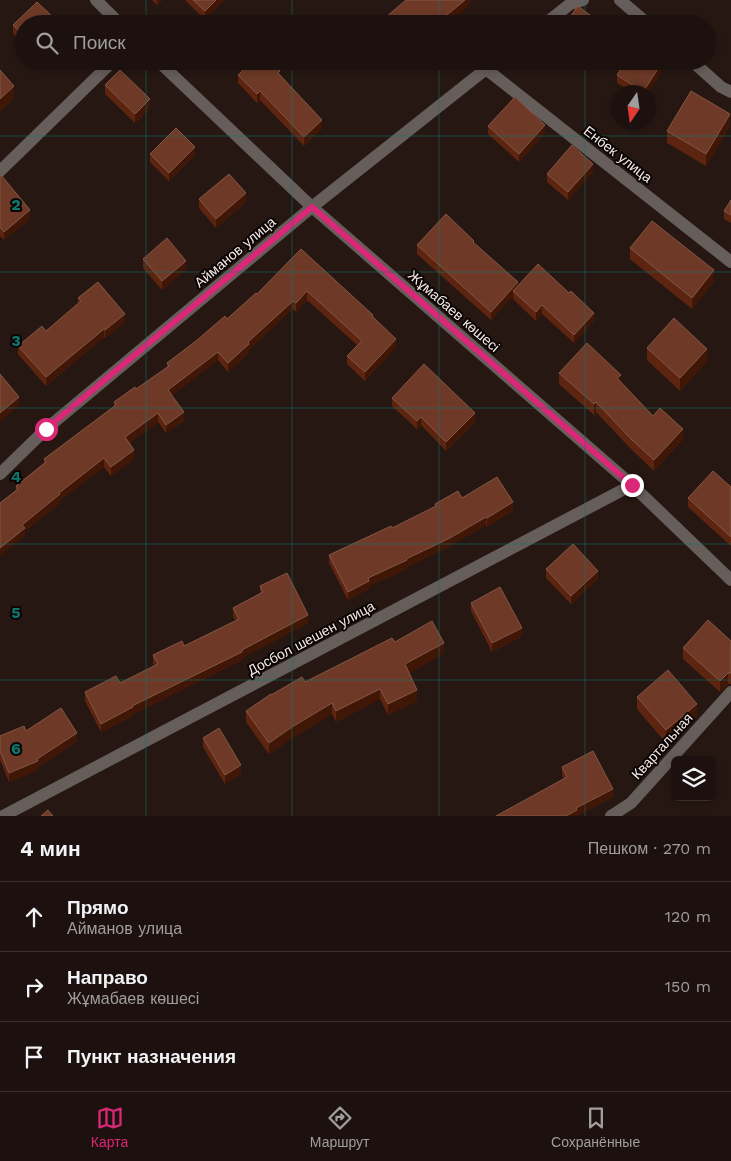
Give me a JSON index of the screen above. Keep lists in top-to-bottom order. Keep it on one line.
{"streets":{"street":["Енбек улица","Айманов улица","Жұмабаев көшесі","Досбол шешен улица","Квартальная"]},"crossings":[["Айманов улица","Жұмабаев көшесі"],["Жұмабаев көшесі","Досбол шешен улица"]],"north":"bottom","page":{"search":"Поиск","heading":["4 мин","Пешком · 270 m"],"list":[["Прямо","Айманов улица","120 m"],["Направо","Жұмабаев көшесі","150 m"],"Пункт назначения"],"nav":["Карта","Маршрут","Сохранённые"]},"grid":{"rows":["2","3","4","5","6"]}}
